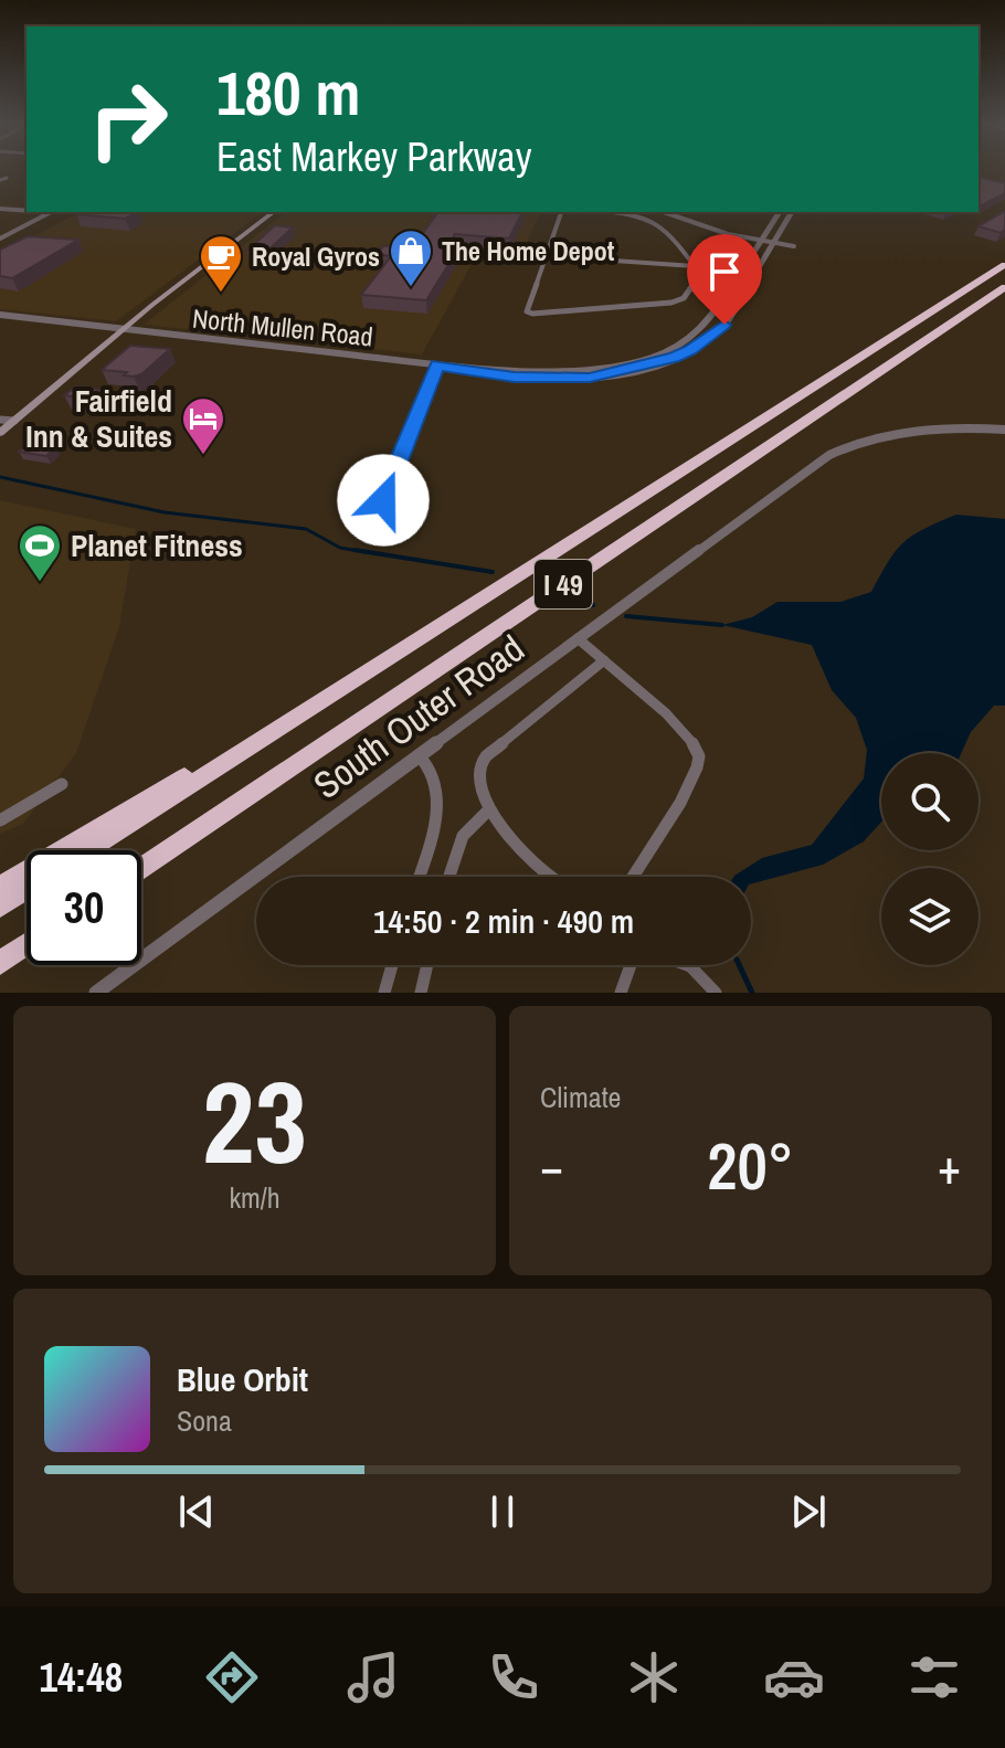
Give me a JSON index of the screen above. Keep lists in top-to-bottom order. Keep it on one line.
{"streets":{"highway":["I 49"],"street":["North Mullen Road","South Outer Road"]},"places":{"shop":["The Home Depot"],"cafe":["Royal Gyros"],"hotel":["Fairfield Inn & Suites"],"sports":["Planet Fitness"]},"page":{"turn":["180 m","East Markey Parkway"],"limit":"30","trip":"14:50 · 2 min · 490 m","tile":[["23","km/h"],"Climate"],"heat":["−","20°","+"],"song":["Blue Orbit","Sona"],"tabs":"14:48"}}
